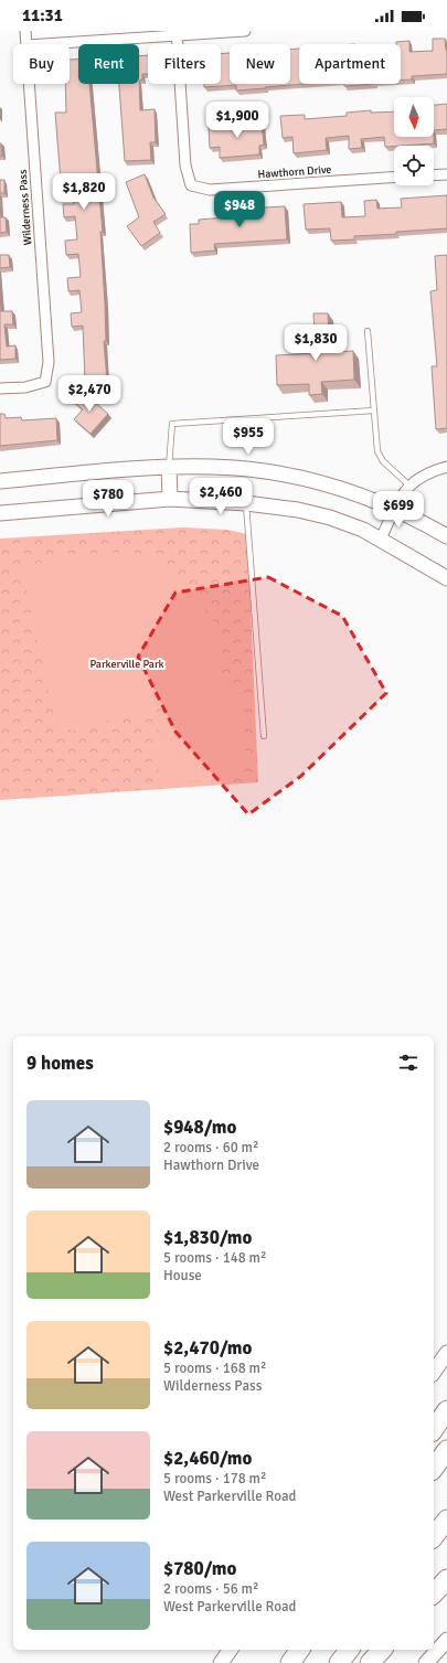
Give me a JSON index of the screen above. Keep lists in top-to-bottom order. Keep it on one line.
{"streets":{"street":["Hawthorn Drive","Wilderness Pass"]},"parks":["Parkerville Park"],"north":"bottom","page":{"status":"11:31","chip":["Buy","Rent","Filters","New","Apartment"],"price":["$1,900","$1,820","$948","$1,830","$2,470","$955","$2,460","$780","$699"],"heading":"9 homes","list":[{"name":"$948/mo","note":"2 rooms · 60 m² · Hawthorn Drive"},{"name":"$1,830/mo","note":"5 rooms · 148 m² · House"},{"name":"$2,470/mo","note":"5 rooms · 168 m² · Wilderness Pass"},{"name":"$2,460/mo","note":"5 rooms · 178 m² · West Parkerville Road"},{"name":"$780/mo","note":"2 rooms · 56 m² · West Parkerville Road"}]}}
